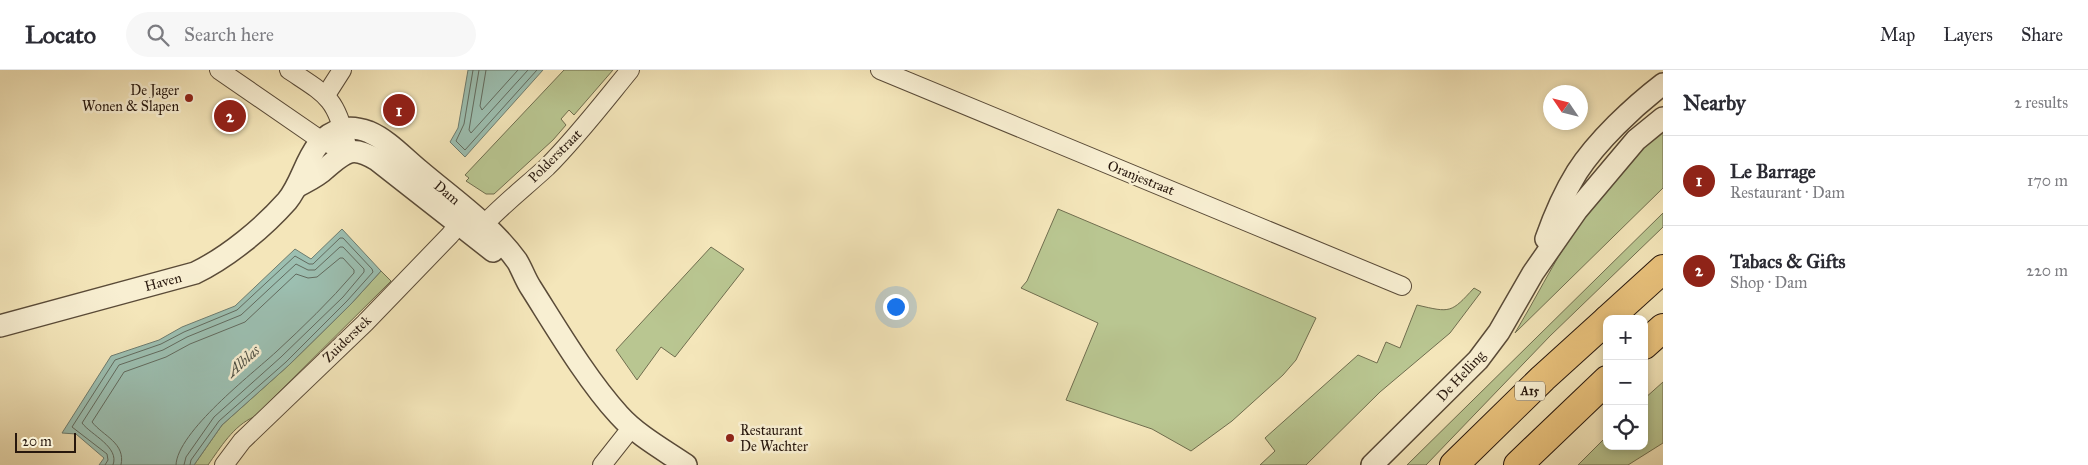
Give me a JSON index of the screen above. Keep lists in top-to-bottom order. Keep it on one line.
{"streets":{"highway":["A15"],"street":["Polderstraat","Oranjestraat","Dam","Haven","Zuiderstek","De Helling"]},"crossings":[["Polderstraat","Dam"],["Polderstraat","Zuiderstek"],["Dam","Haven"],["Dam","Zuiderstek"]],"water":["Alblas"],"places":["De Jager Wonen & Slapen","Restaurant De Wachter"],"scale_bar":"20 m","north":"top left","page":{"header":"Locato","search":"Search here","nav":["Map","Layers","Share"],"heading":["Nearby","2 results"],"pins":["1","2"],"list":[{"mark":"1","name":"Le Barrage","note":"Restaurant · Dam","value":"170 m"},{"mark":"2","name":"Tabacs & Gifts","note":"Shop · Dam","value":"220 m"}],"map_buttons":["+","−"],"scale":"20 m"}}
